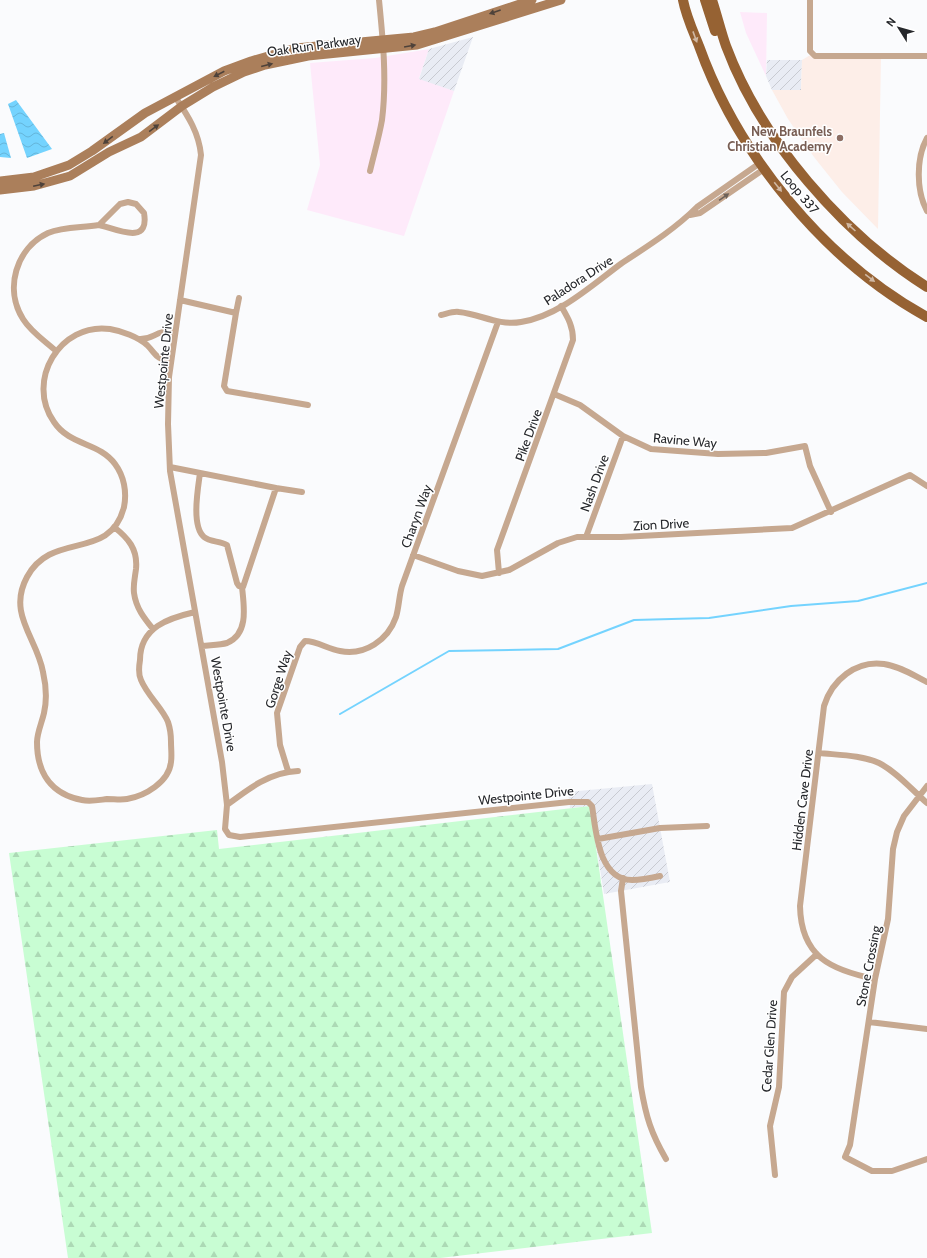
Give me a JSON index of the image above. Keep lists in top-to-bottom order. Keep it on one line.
{"streets":{"main road":["Loop 337"],"street":["Oak Run Parkway","Paladora Drive","Westpointe Drive","Pike Drive","Ravine Way","Nash Drive","Charyn Way","Zion Drive","Gorge Way","Hidden Cave Drive","Stone Crossing","Cedar Glen Drive"]},"crossings":[["Oak Run Parkway","Westpointe Drive"],["Loop 337","Paladora Drive"],["Paladora Drive","Pike Drive"],["Paladora Drive","Charyn Way"],["Pike Drive","Ravine Way"],["Pike Drive","Zion Drive"],["Ravine Way","Nash Drive"],["Ravine Way","Zion Drive"],["Nash Drive","Zion Drive"],["Charyn Way","Zion Drive"],["Charyn Way","Gorge Way"],["Hidden Cave Drive","Stone Crossing"],["Hidden Cave Drive","Cedar Glen Drive"]],"places":["New Braunfels Christian Academy"],"north":"top left"}
